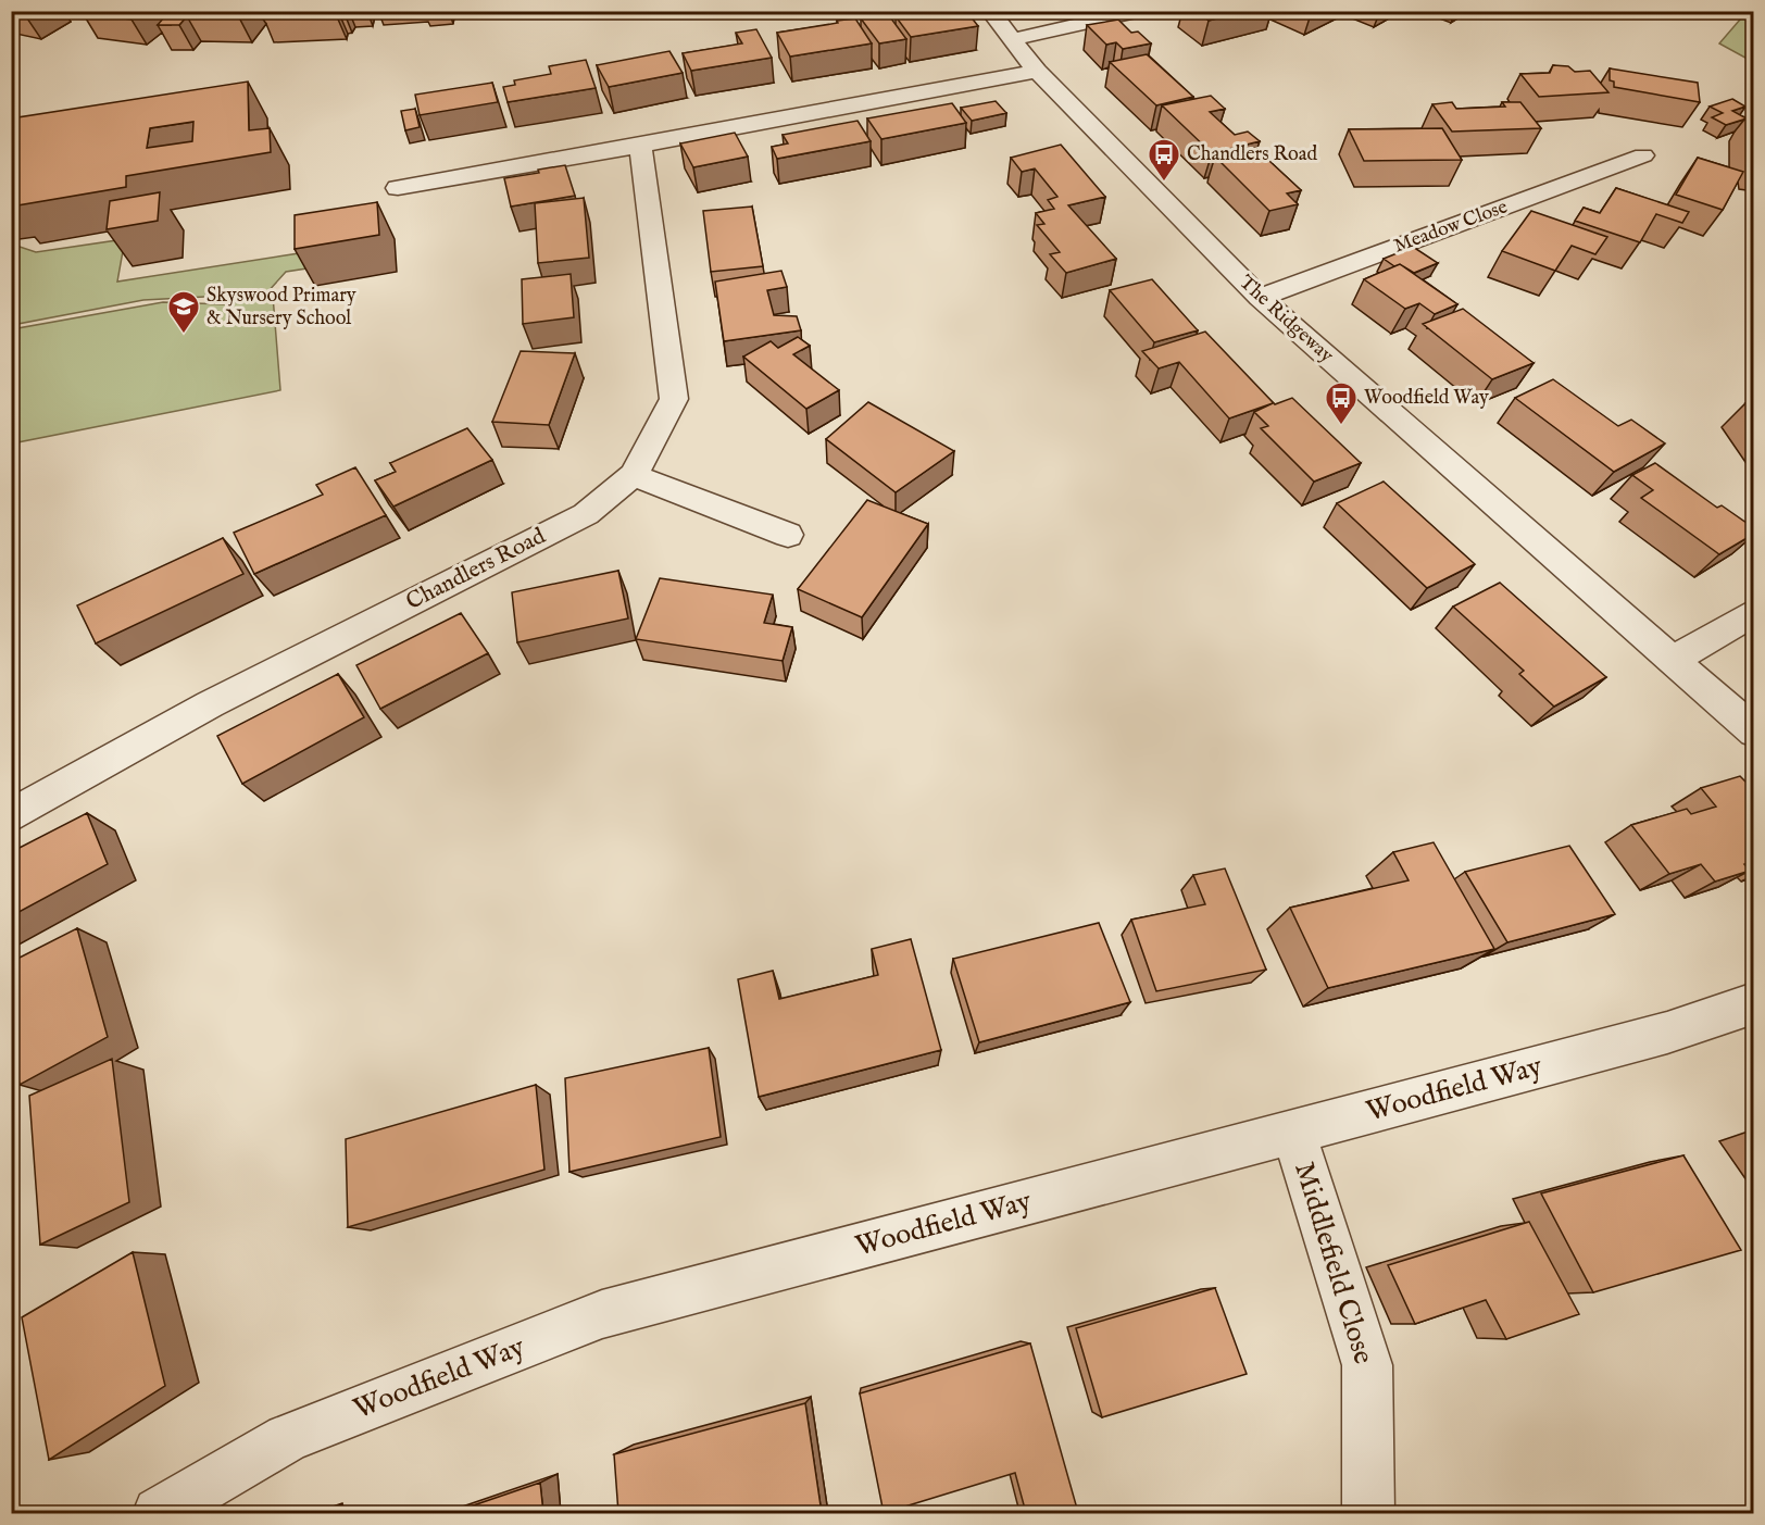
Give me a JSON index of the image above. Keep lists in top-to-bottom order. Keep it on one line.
{"streets":{"street":["Meadow Close","The Ridgeway","Chandlers Road","Woodfield Way","Middlefield Close"]},"crossings":[["Meadow Close","The Ridgeway"],["Woodfield Way","Middlefield Close"]],"places":{"bus stop":["Chandlers Road","Woodfield Way"],"school or university":["Skyswood Primary & Nursery School"]}}
